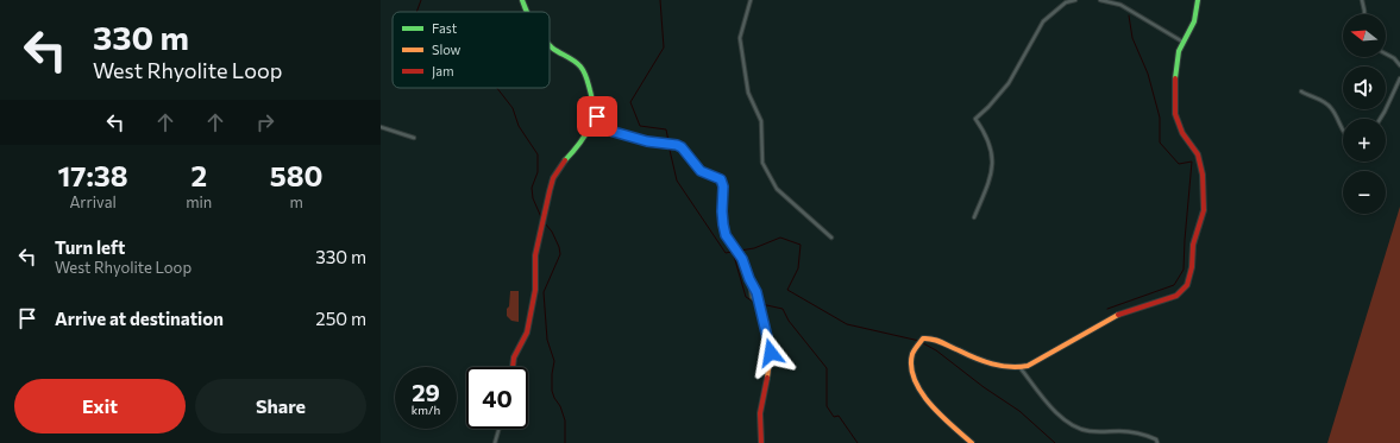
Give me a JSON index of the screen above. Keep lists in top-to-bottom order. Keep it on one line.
{"legend":["Fast","Slow","Jam"],"north":"left","page":{"turn":["330 m","West Rhyolite Loop"],"map_buttons":["+","−"],"eta":["17:38","Arrival","2","min","580","m"],"list":[{"name":"Turn left","note":"West Rhyolite Loop","value":"330 m"},{"name":"Arrive at destination","value":"250 m"}],"speed":"29 km/h","limit":"40","buttons":["Exit","Share"]}}
